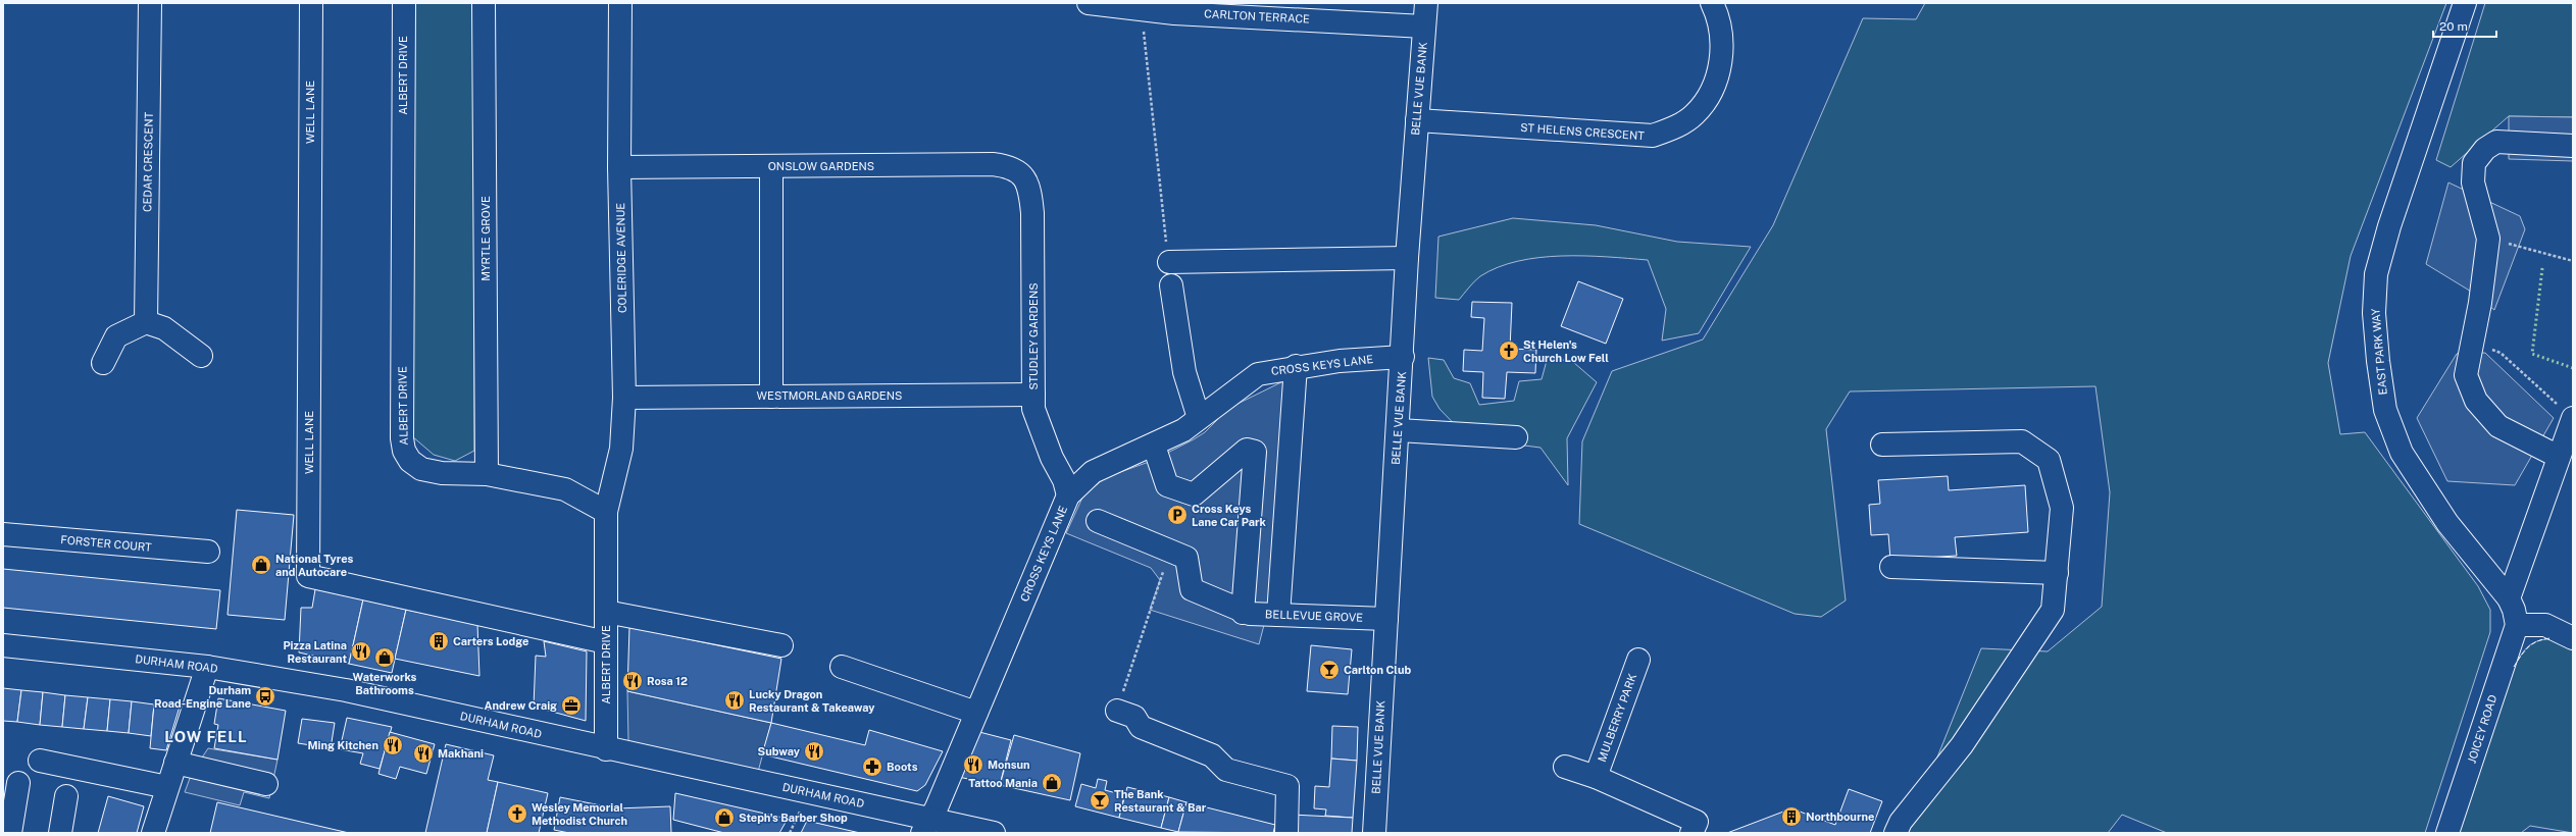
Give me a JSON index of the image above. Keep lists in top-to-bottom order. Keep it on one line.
{"streets":{"street":["CARLTON TERRACE","ALBERT DRIVE","BELLE VUE BANK","WELL LANE","ST HELENS CRESCENT","CEDAR CRESCENT","ONSLOW GARDENS","MYRTLE GROVE","COLERIDGE AVENUE","STUDLEY GARDENS","EAST PARK WAY","CROSS KEYS LANE","WESTMORLAND GARDENS","FORSTER COURT","BELLEVUE GROVE","DURHAM ROAD","MULBERRY PARK","JOICEY ROAD"]},"crossings":[["CARLTON TERRACE","BELLE VUE BANK"],["ALBERT DRIVE","WELL LANE"],["ALBERT DRIVE","MYRTLE GROVE"],["ALBERT DRIVE","COLERIDGE AVENUE"],["ALBERT DRIVE","DURHAM ROAD"],["BELLE VUE BANK","ST HELENS CRESCENT"],["BELLE VUE BANK","CROSS KEYS LANE"],["BELLE VUE BANK","BELLEVUE GROVE"],["ONSLOW GARDENS","COLERIDGE AVENUE"],["ONSLOW GARDENS","STUDLEY GARDENS"],["COLERIDGE AVENUE","WESTMORLAND GARDENS"],["STUDLEY GARDENS","CROSS KEYS LANE"],["STUDLEY GARDENS","WESTMORLAND GARDENS"],["EAST PARK WAY","JOICEY ROAD"],["CROSS KEYS LANE","DURHAM ROAD"]],"districts":["LOW FELL"],"places":{"church":["St Helen's Church Low Fell","Wesley Memorial Methodist Church"],"parking":["Cross Keys Lane Car Park"],"shop":["National Tyres and Autocare","Waterworks Bathrooms","Tattoo Mania","Steph's Barber Shop"],"building":["Carters Lodge","Northbourne"],"restaurant":["Pizza Latina Restaurant","Rosa 12","Lucky Dragon Restaurant & Takeaway","Ming Kitchen","Subway","Makhani","Monsun"],"bar":["Carlton Club","The Bank Restaurant & Bar"],"bus stop":["Durham Road-Engine Lane"],"office":["Andrew Craig"],"pharmacy":["Boots"]},"scale_bar":"20 m"}
